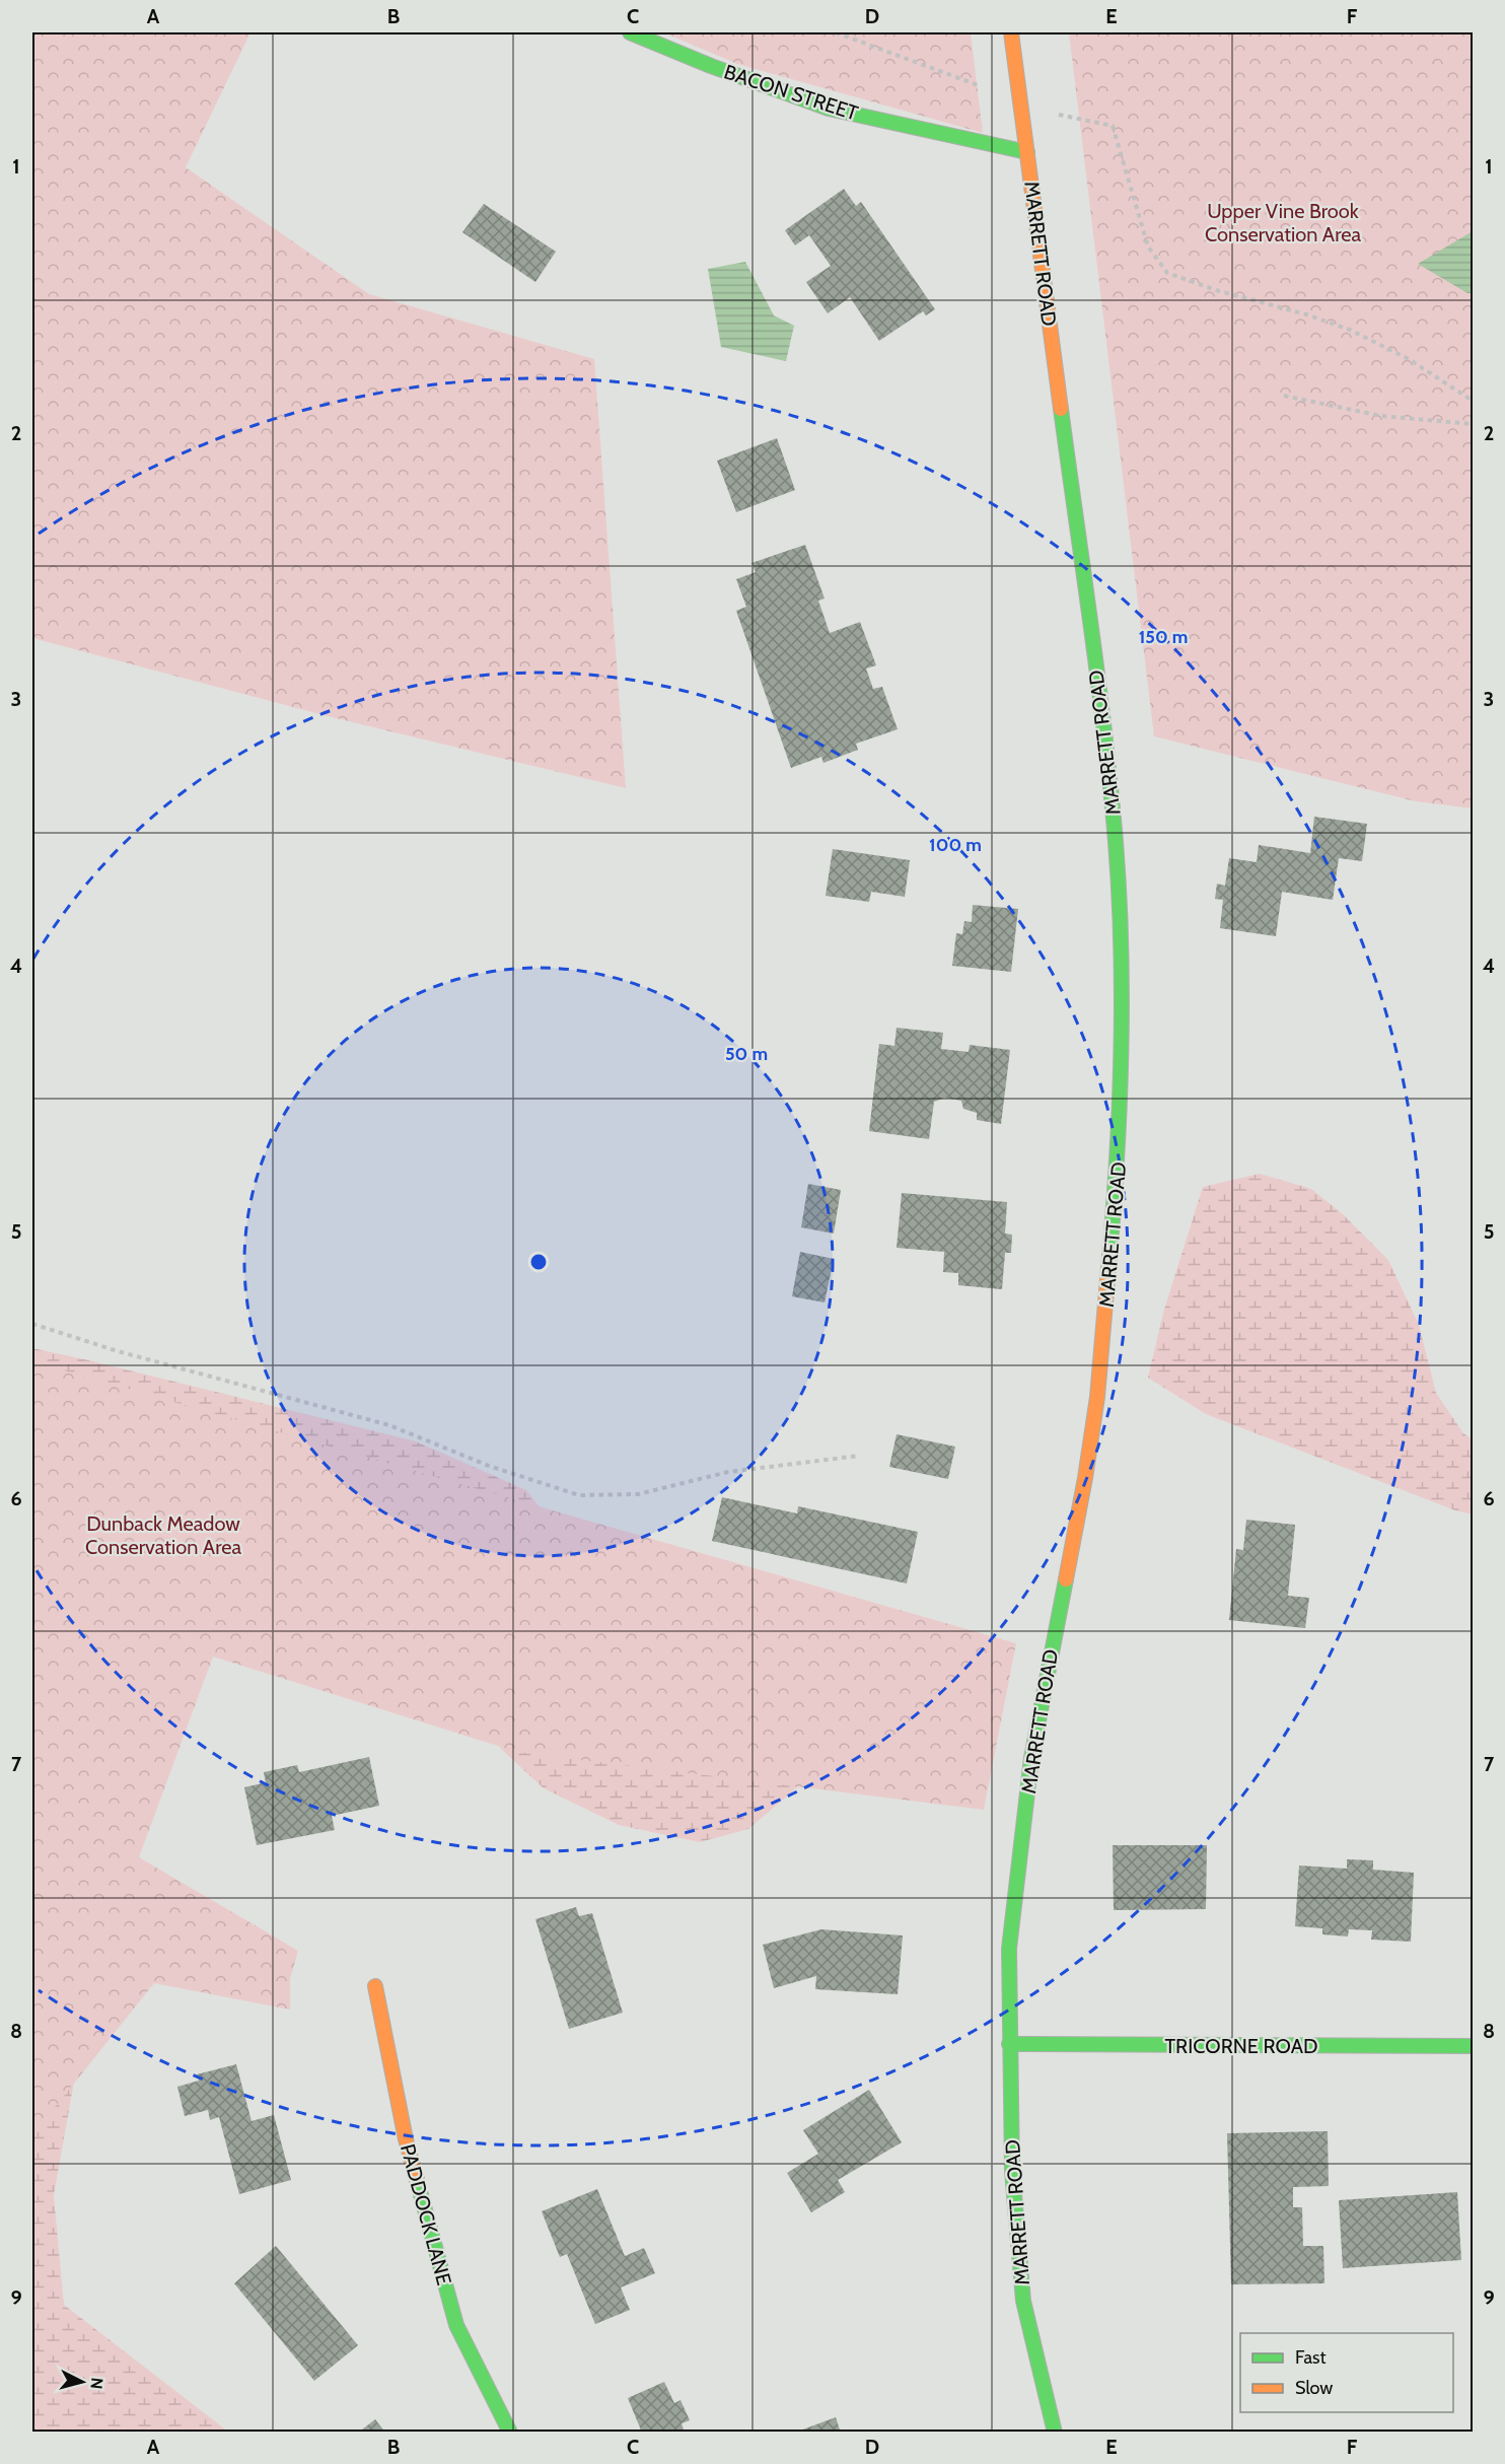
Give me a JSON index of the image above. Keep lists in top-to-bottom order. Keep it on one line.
{"streets":{"main road":["BACON STREET","MARRETT ROAD","TRICORNE ROAD","PADDOCK LANE"]},"crossings":[["BACON STREET","MARRETT ROAD"],["MARRETT ROAD","TRICORNE ROAD"]],"parks":["Upper Vine Brook Conservation Area","Dunback Meadow Conservation Area"],"legend":["Fast","Slow"],"north":"right","grid":{"columns":["A","B","C","D","E","F"],"rows":["1","2","3","4","5","6","7","8","9"]},"rings":["150 m","100 m","50 m"]}
